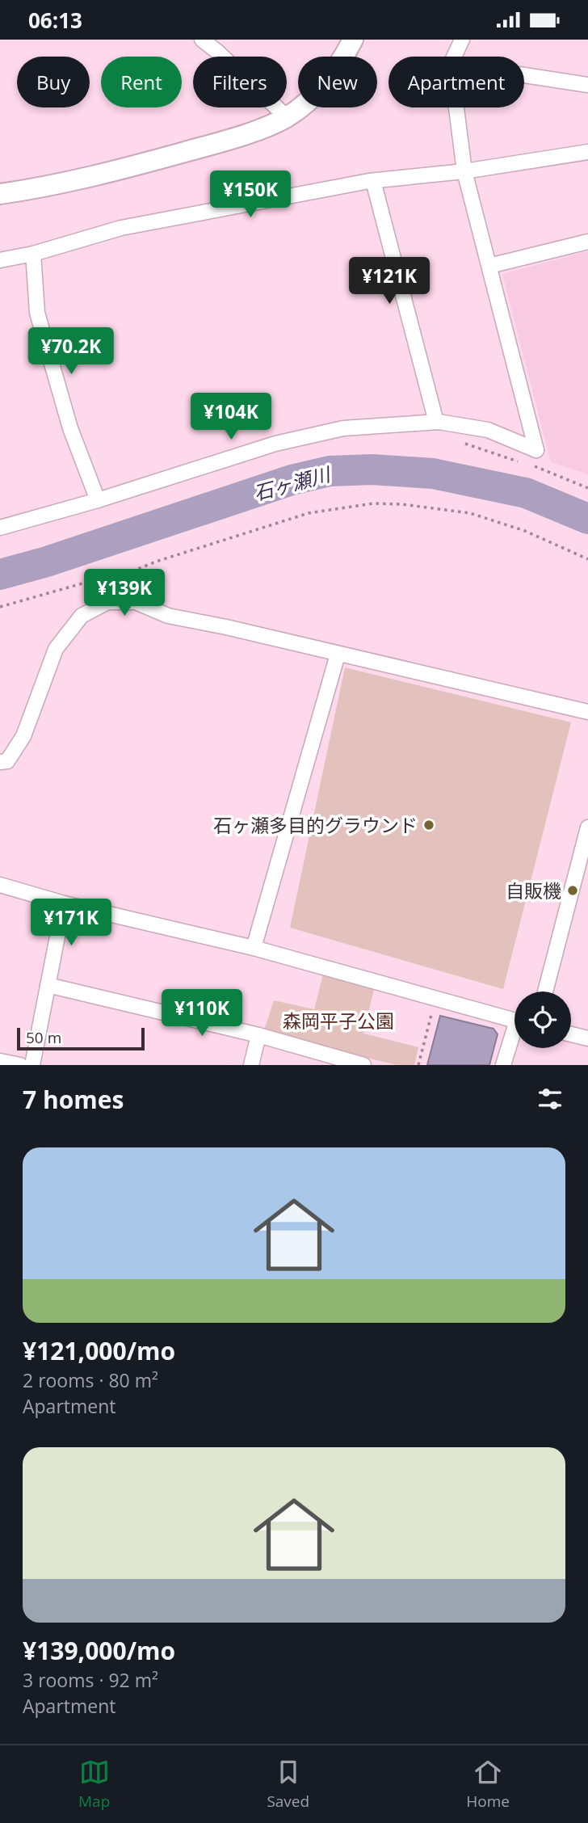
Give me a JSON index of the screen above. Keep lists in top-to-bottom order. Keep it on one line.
{"water":["石ヶ瀬川"],"parks":["森岡平子公園"],"places":["石ヶ瀬多目的グラウンド","自販機"],"scale_bar":"50 m","page":{"status":"06:13","chip":["Buy","Rent","Filters","New","Apartment"],"price":["¥150K","¥121K","¥70.2K","¥104K","¥139K","¥171K","¥110K"],"scale":"50 m","heading":"7 homes","list":[{"name":"¥121,000/mo","note":"2 rooms · 80 m² · Apartment"},{"name":"¥139,000/mo","note":"3 rooms · 92 m² · Apartment"}],"tabs":["Map","Saved","Home"]}}
